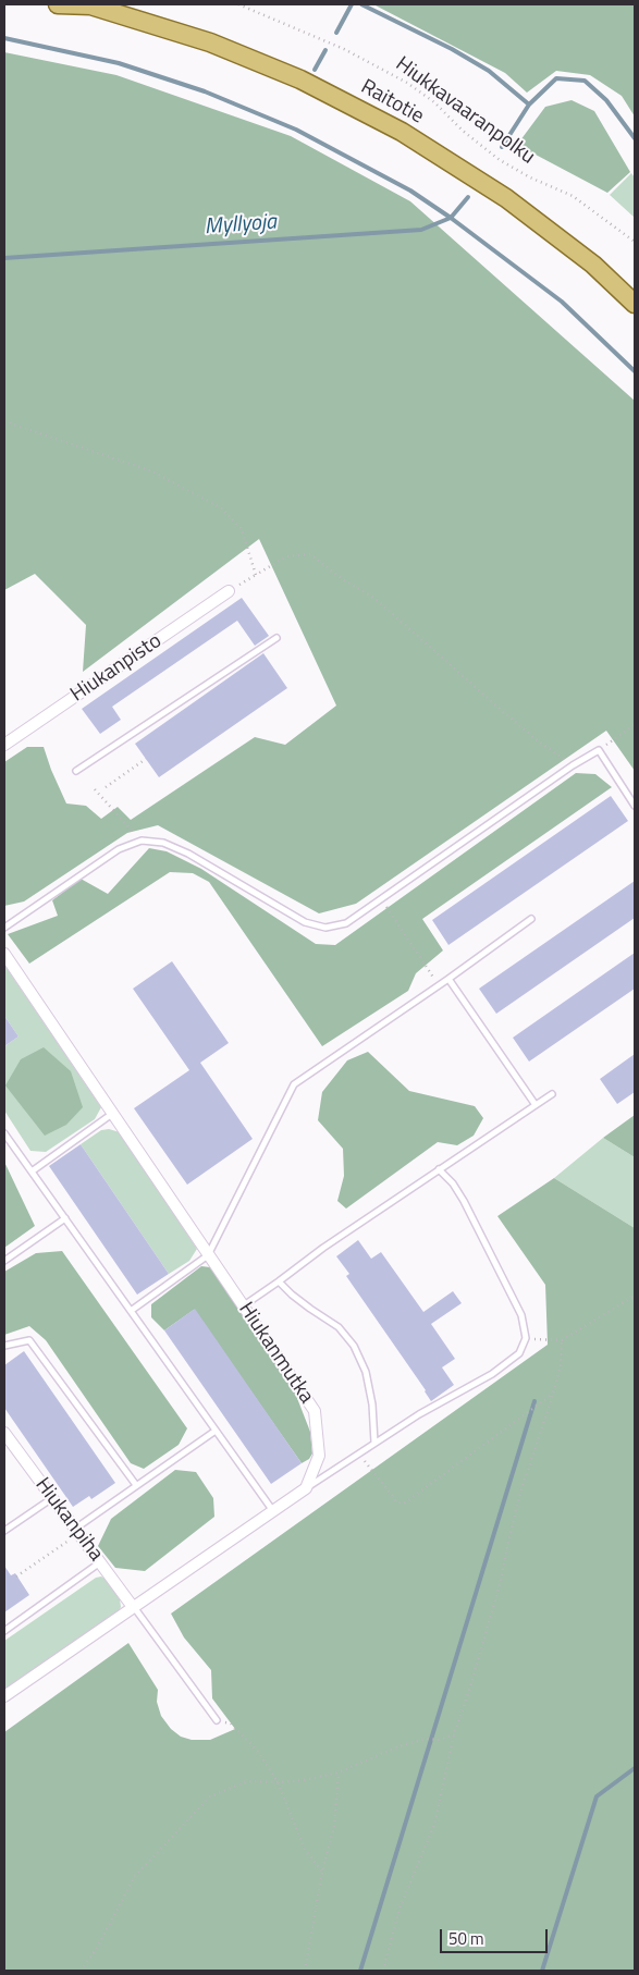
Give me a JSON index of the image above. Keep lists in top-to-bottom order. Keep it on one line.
{"streets":{"main road":["Raitotie"],"street":["Hiukanpisto","Hiukanmutka","Hiukanpiha"],"path":["Hiukkavaaranpolku"]},"water":["Myllyoja"],"scale_bar":"50 m"}
